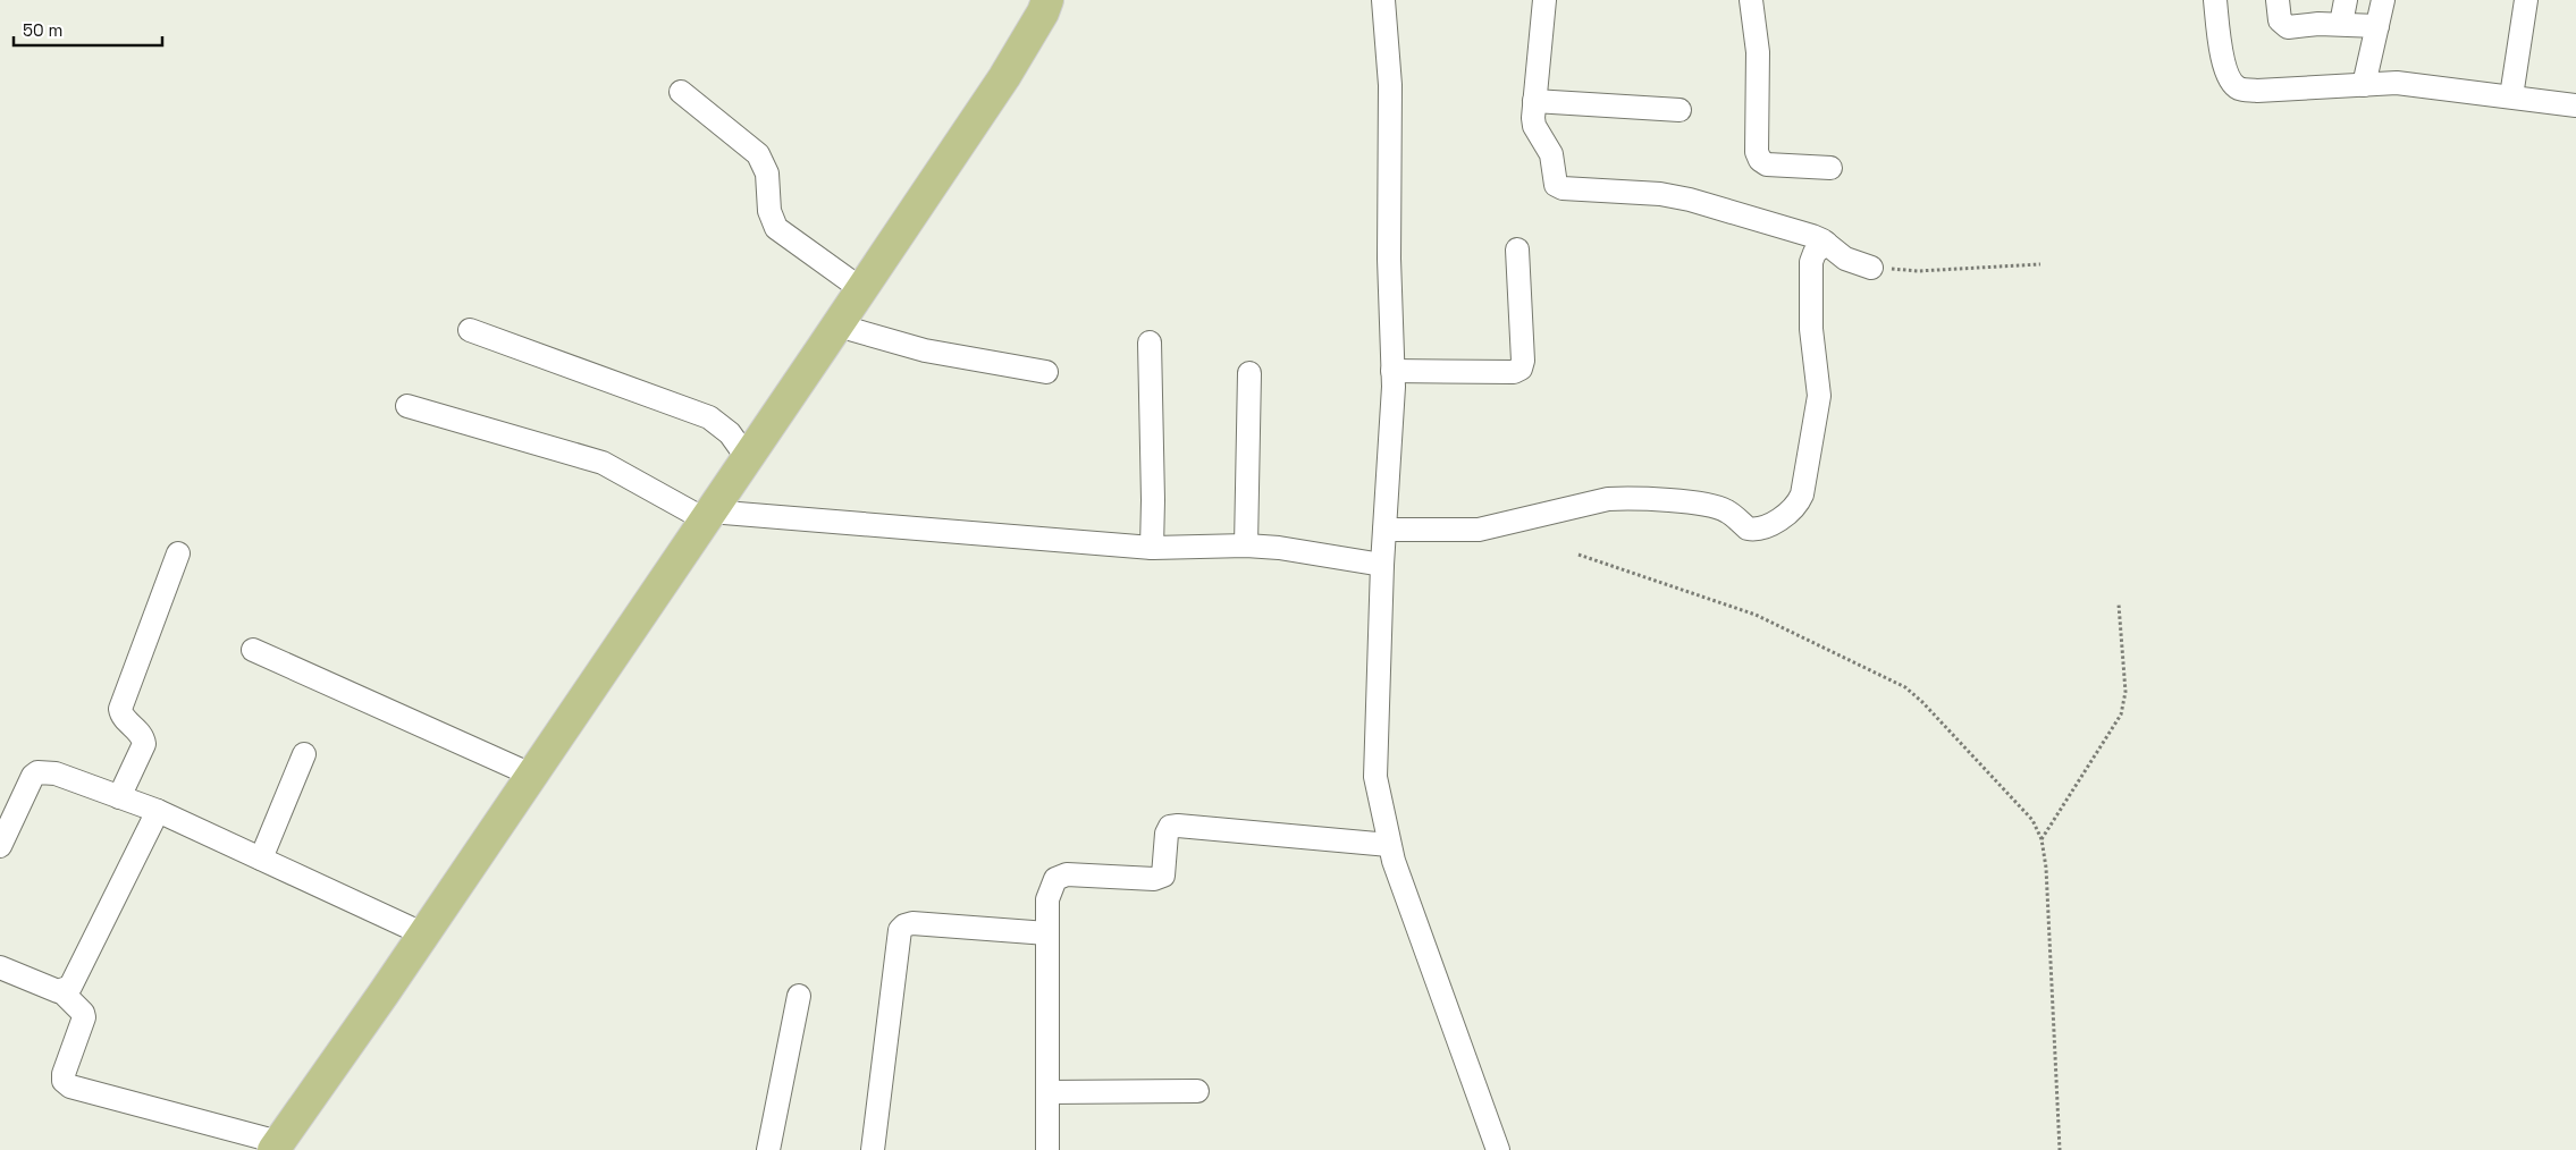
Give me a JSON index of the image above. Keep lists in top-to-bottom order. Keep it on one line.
{"scale_bar":"50 m"}
